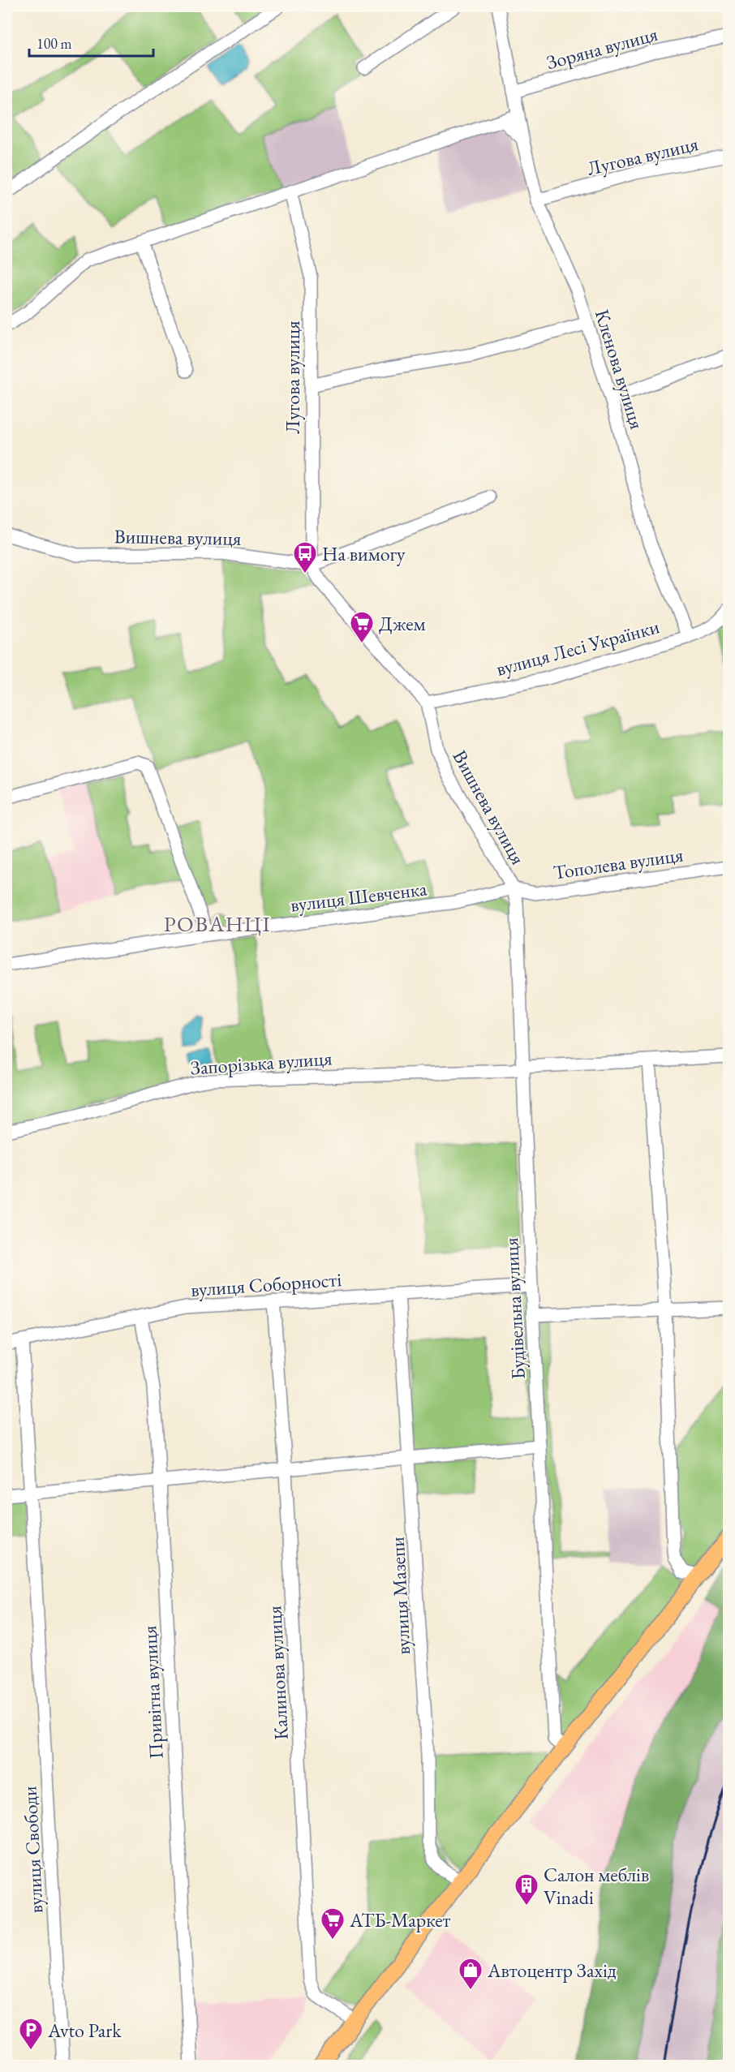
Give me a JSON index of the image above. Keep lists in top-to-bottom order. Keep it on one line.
{"streets":{"street":["Зоряна вулиця","Лугова вулиця","Кленова вулиця","Вишнева вулиця","вулиця Лесі Українки","Тополева вулиця","вулиця Шевченка","Запорізька вулиця","вулиця Соборності","Будівельна вулиця","вулиця Мазепи","Калинова вулиця","Привітна вулиця","вулиця Свободи"]},"crossings":[["Зоряна вулиця","Кленова вулиця"],["Лугова вулиця","Кленова вулиця"],["Лугова вулиця","Вишнева вулиця"],["Кленова вулиця","вулиця Лесі Українки"],["Вишнева вулиця","вулиця Лесі Українки"],["Вишнева вулиця","Тополева вулиця"],["Вишнева вулиця","вулиця Шевченка"],["Вишнева вулиця","Запорізька вулиця"],["Вишнева вулиця","Будівельна вулиця"],["Тополева вулиця","вулиця Шевченка"],["Запорізька вулиця","Будівельна вулиця"],["вулиця Соборності","Будівельна вулиця"],["вулиця Соборності","вулиця Мазепи"],["вулиця Соборності","Калинова вулиця"],["вулиця Соборності","Привітна вулиця"],["вулиця Соборності","вулиця Свободи"]],"districts":["РОВАНЦІ"],"places":{"bus stop":["На вимогу"],"supermarket":["Джем","АТБ-Маркет"],"building":["Салон меблів Vinadi"],"shop":["Автоцентр Захід"],"parking":["Avto Park"]},"scale_bar":"100 m"}
